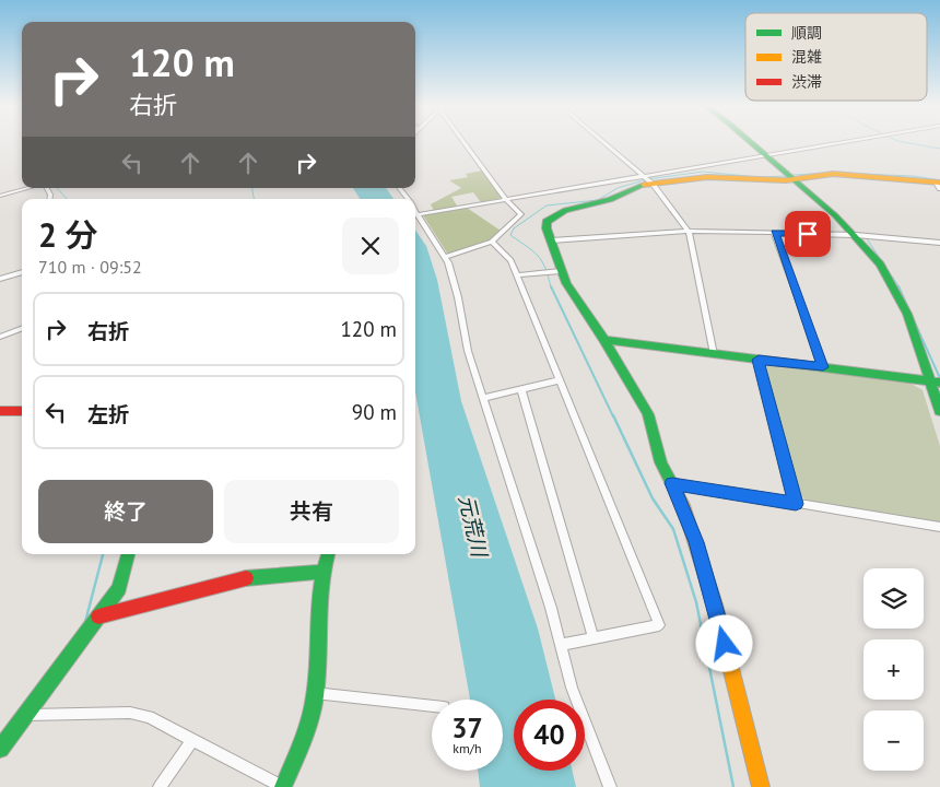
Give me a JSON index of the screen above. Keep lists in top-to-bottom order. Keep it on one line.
{"water":["元荒川"],"legend":["順調","混雑","渋滞"],"page":{"turn":["120 m","右折"],"heading":["2 分","710 m · 09:52"],"list":[{"name":"右折","value":"120 m"},{"name":"左折","value":"90 m"}],"buttons":["終了","共有"],"map_buttons":["+","−"],"speed":"37 km/h","limit":"40"}}
